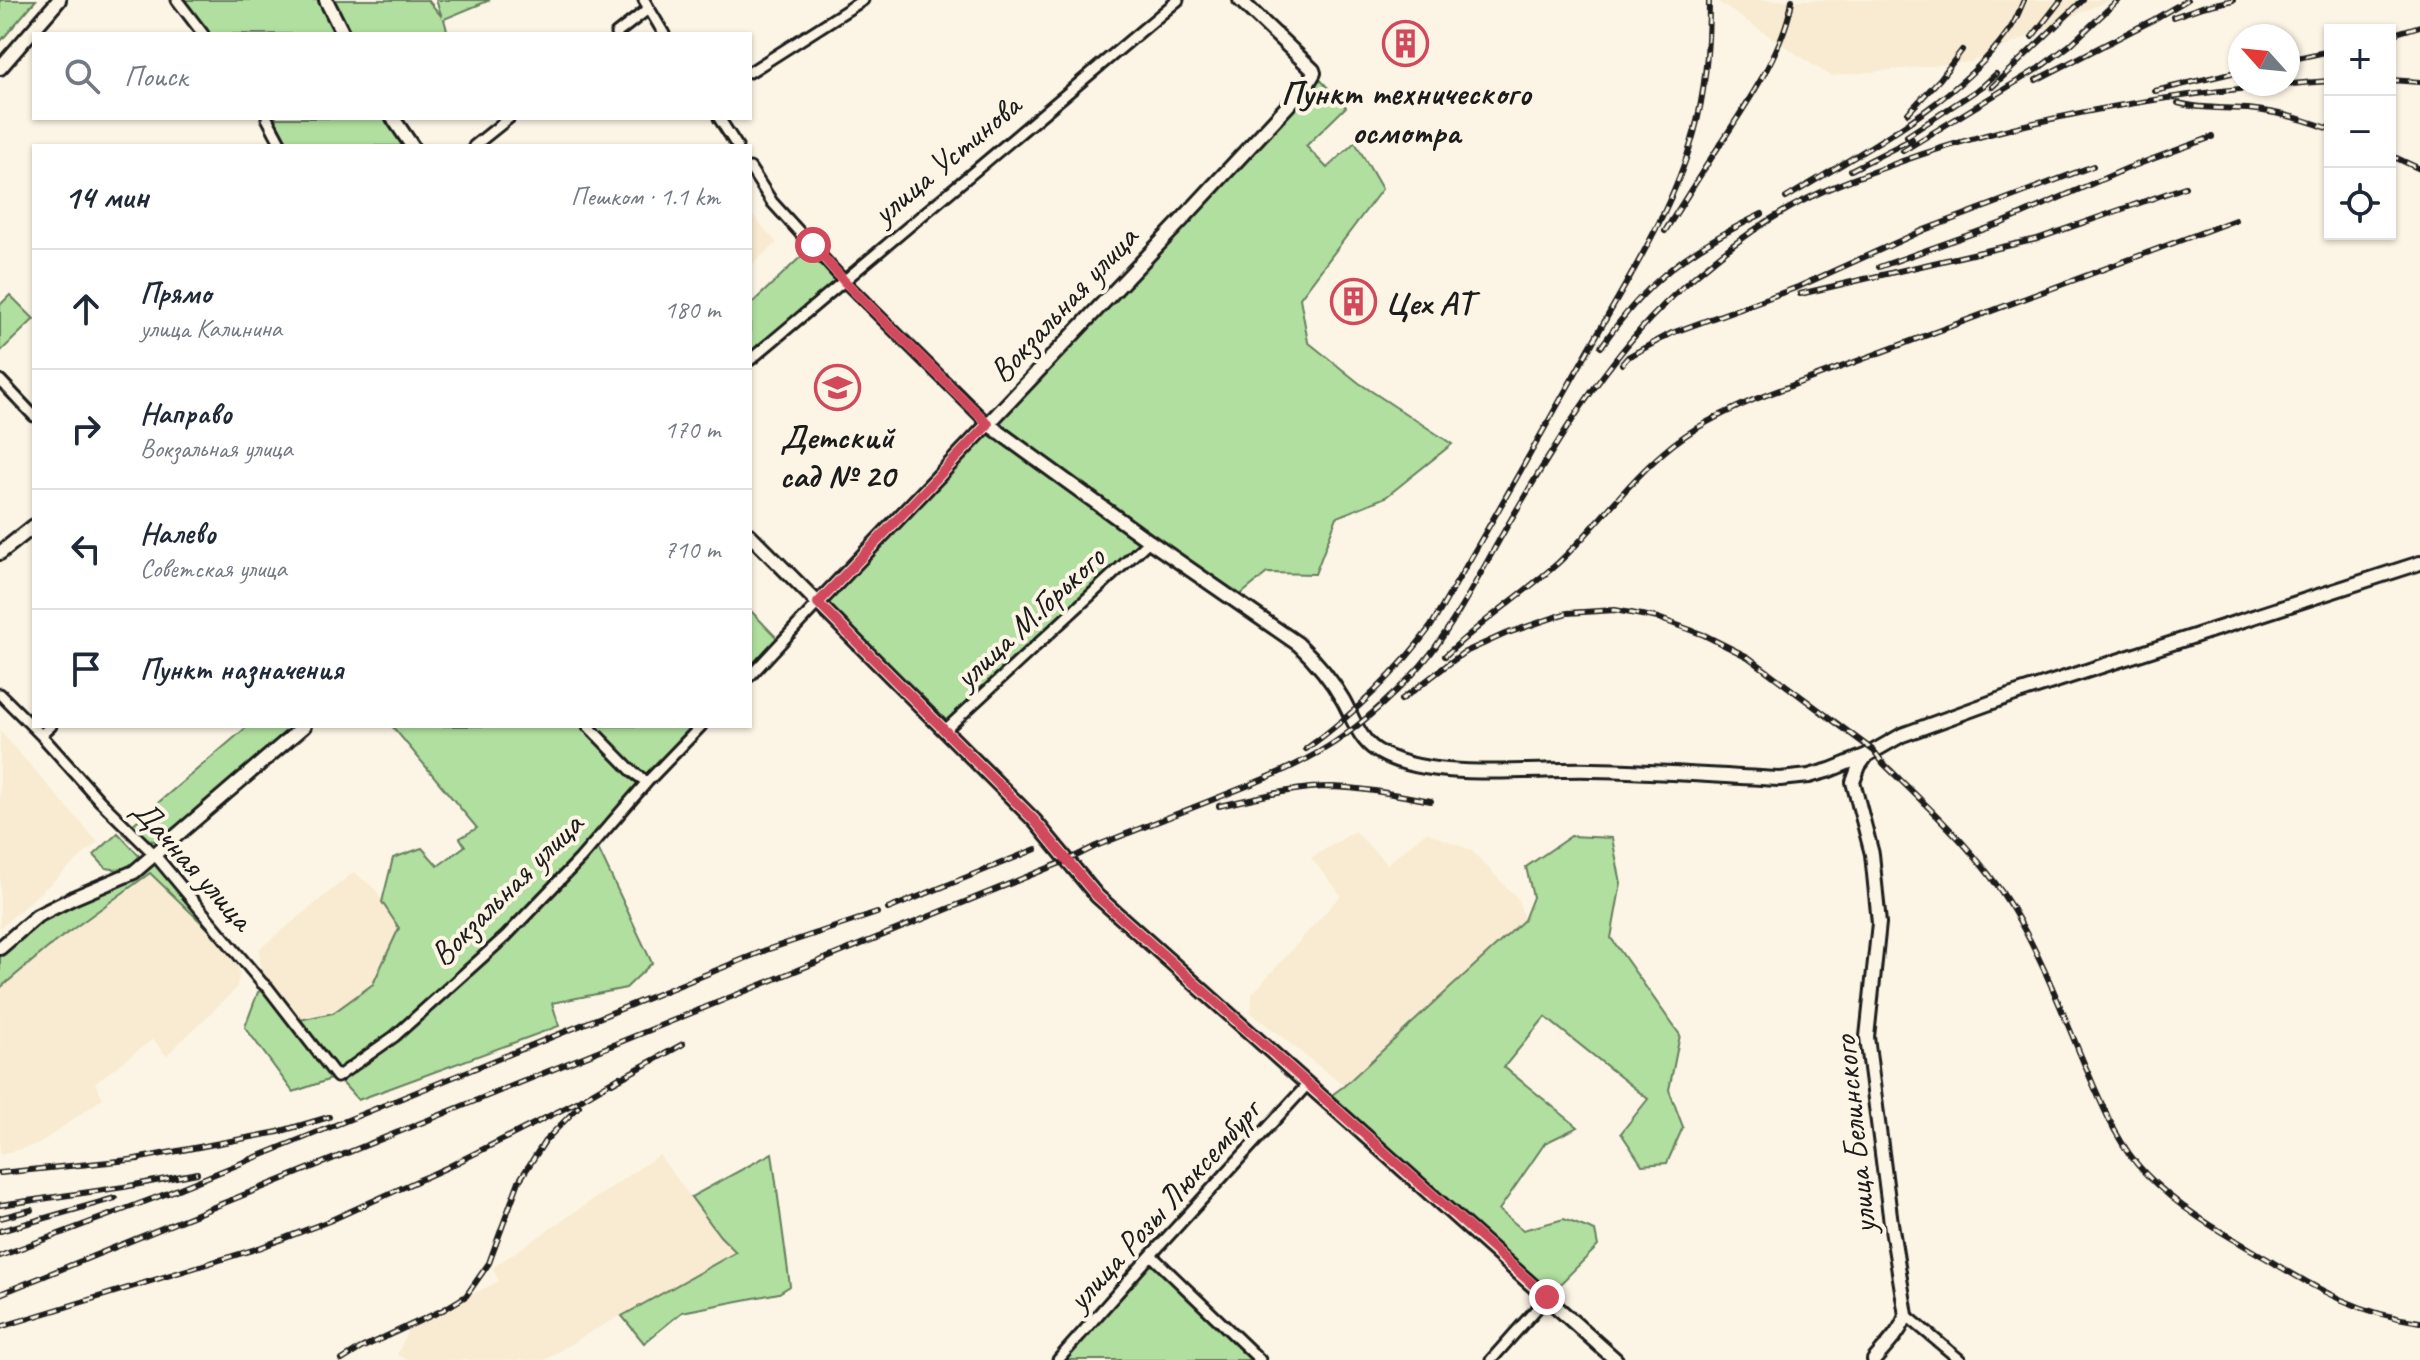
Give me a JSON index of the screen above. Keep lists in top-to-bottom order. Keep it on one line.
{"streets":{"street":["улица Устинова","Вокзальная улица","улица М.Горького","Дачная улица","улица Белинского","улица Розы Люксембург"]},"crossings":[["Вокзальная улица","Дачная улица"]],"places":{"building":["Пункт технического осмотра","Цех АТ"],"school or university":["Детский сад № 20"]},"north":"top left","page":{"map_buttons":["+","−"],"search":"Поиск","heading":["14 мин","Пешком · 1.1 km"],"list":[["Прямо","улица Калинина","180 m"],["Направо","Вокзальная улица","170 m"],["Налево","Советская улица","710 m"],"Пункт назначения"]}}
